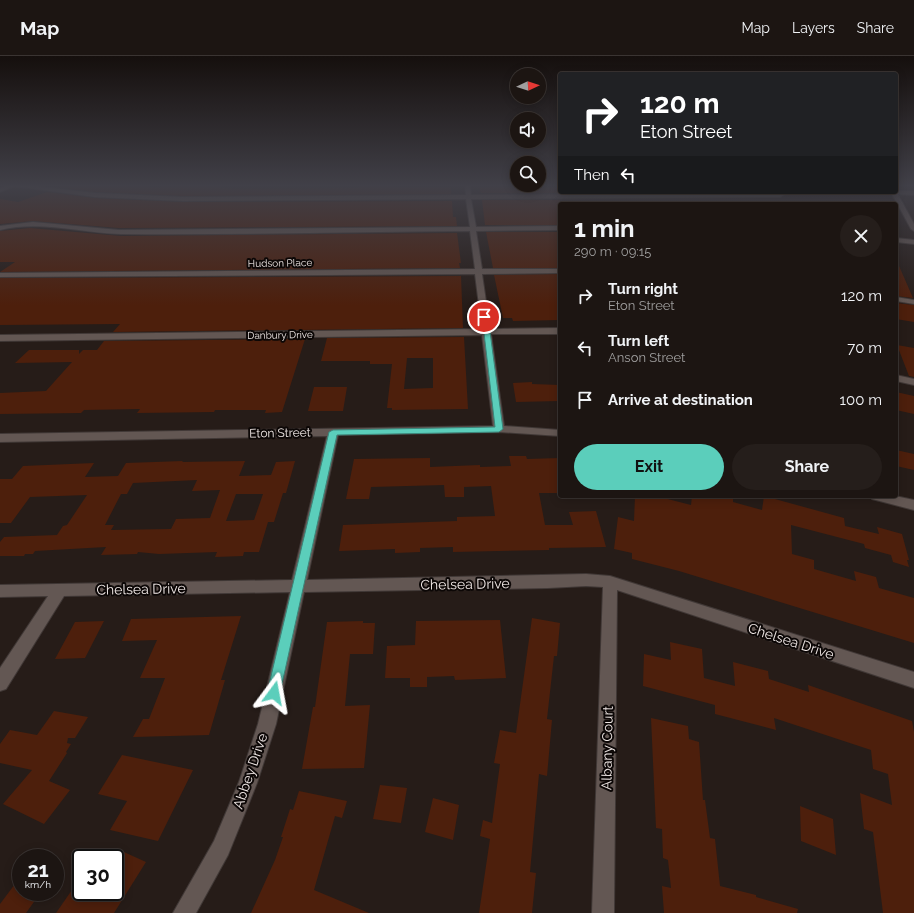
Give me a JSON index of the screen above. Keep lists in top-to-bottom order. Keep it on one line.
{"streets":{"street":["Hudson Place","Danbury Drive","Eton Street","Chelsea Drive","Albany Court","Abbey Drive"]},"crossings":[["Eton Street","Abbey Drive"],["Chelsea Drive","Albany Court"],["Chelsea Drive","Abbey Drive"]],"north":"right","page":{"header":"Map","nav":["Map","Layers","Share"],"turn":["120 m","Eton Street"],"then":"Then","heading":["1 min","290 m · 09:15"],"list":[{"name":"Turn right","note":"Eton Street","value":"120 m"},{"name":"Turn left","note":"Anson Street","value":"70 m"},{"name":"Arrive at destination","value":"100 m"}],"buttons":["Exit","Share"],"speed":"21 km/h","limit":"30"}}
